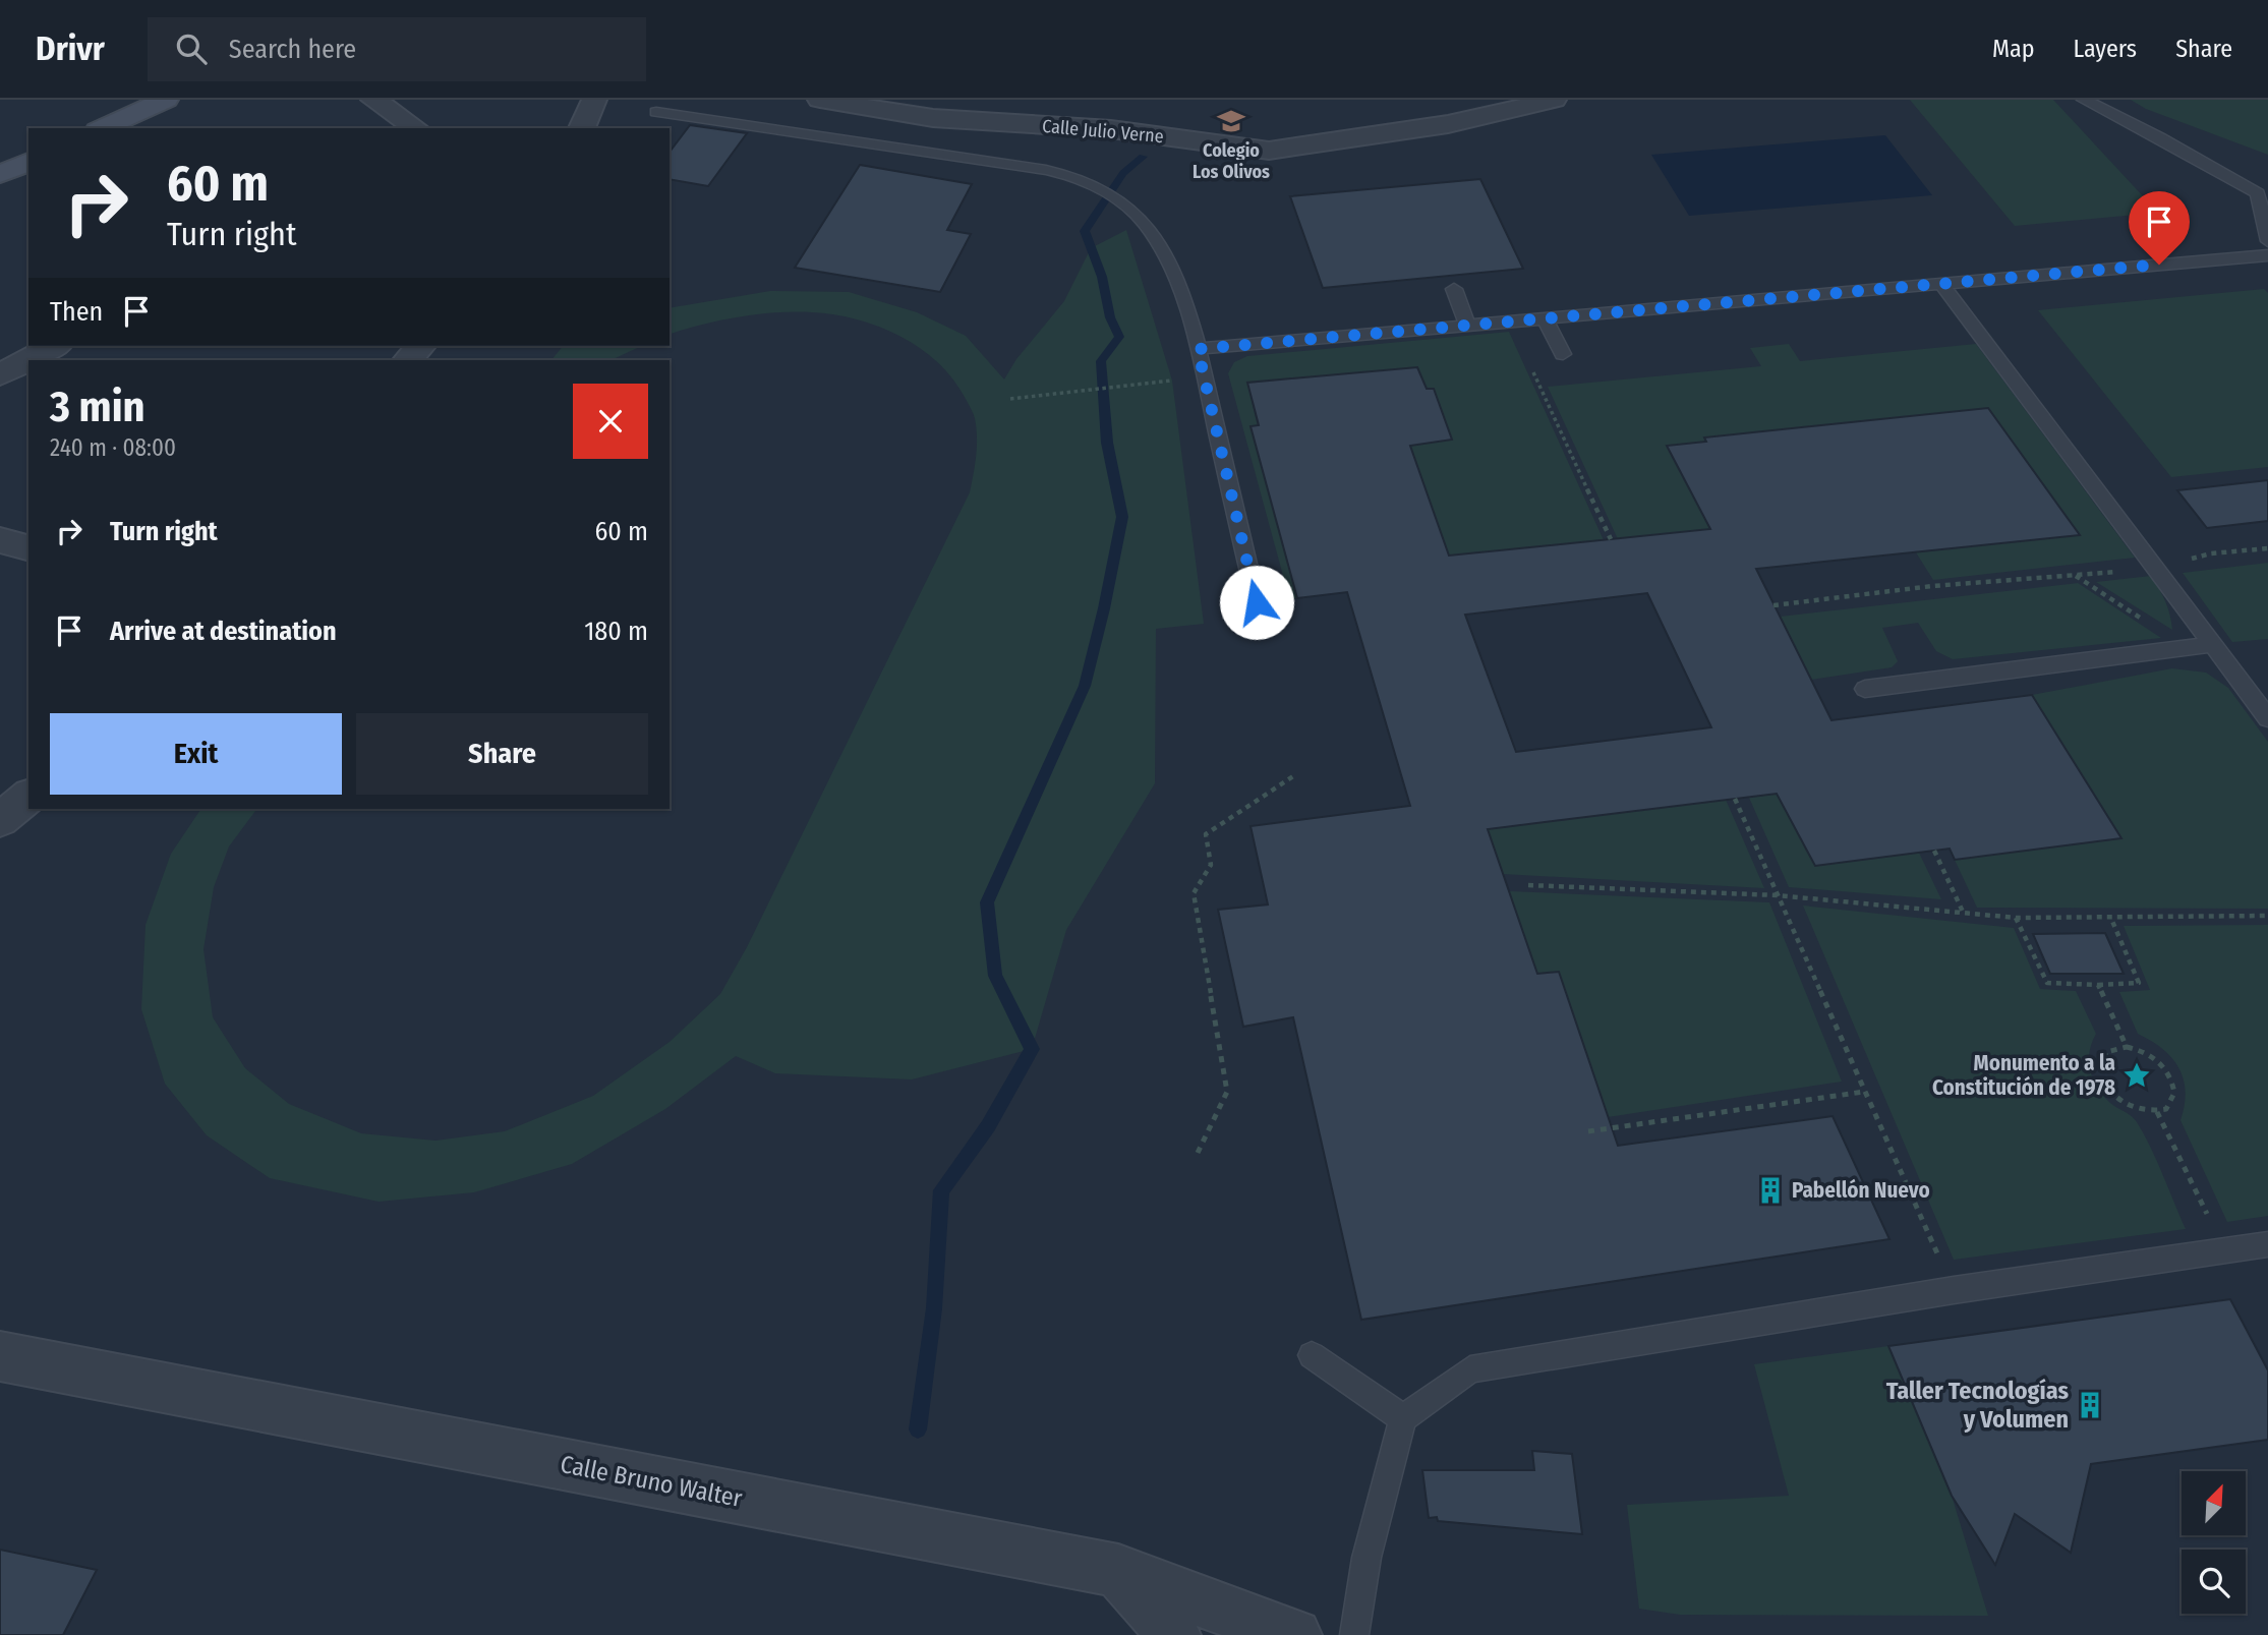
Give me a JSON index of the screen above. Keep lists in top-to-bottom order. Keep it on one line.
{"streets":{"street":["Calle Julio Verne","Calle Bruno Walter"]},"places":{"school or university":["Colegio Los Olivos"],"place":["Monumento a la Constitución de 1978"],"building":["Pabellón Nuevo","Taller Tecnologías y Volumen"]},"north":"top right","page":{"header":"Drivr","search":"Search here","nav":["Map","Layers","Share"],"turn":["60 m","Turn right"],"then":"Then","heading":["3 min","240 m · 08:00"],"list":[{"name":"Turn right","value":"60 m"},{"name":"Arrive at destination","value":"180 m"}],"buttons":["Exit","Share"]}}
